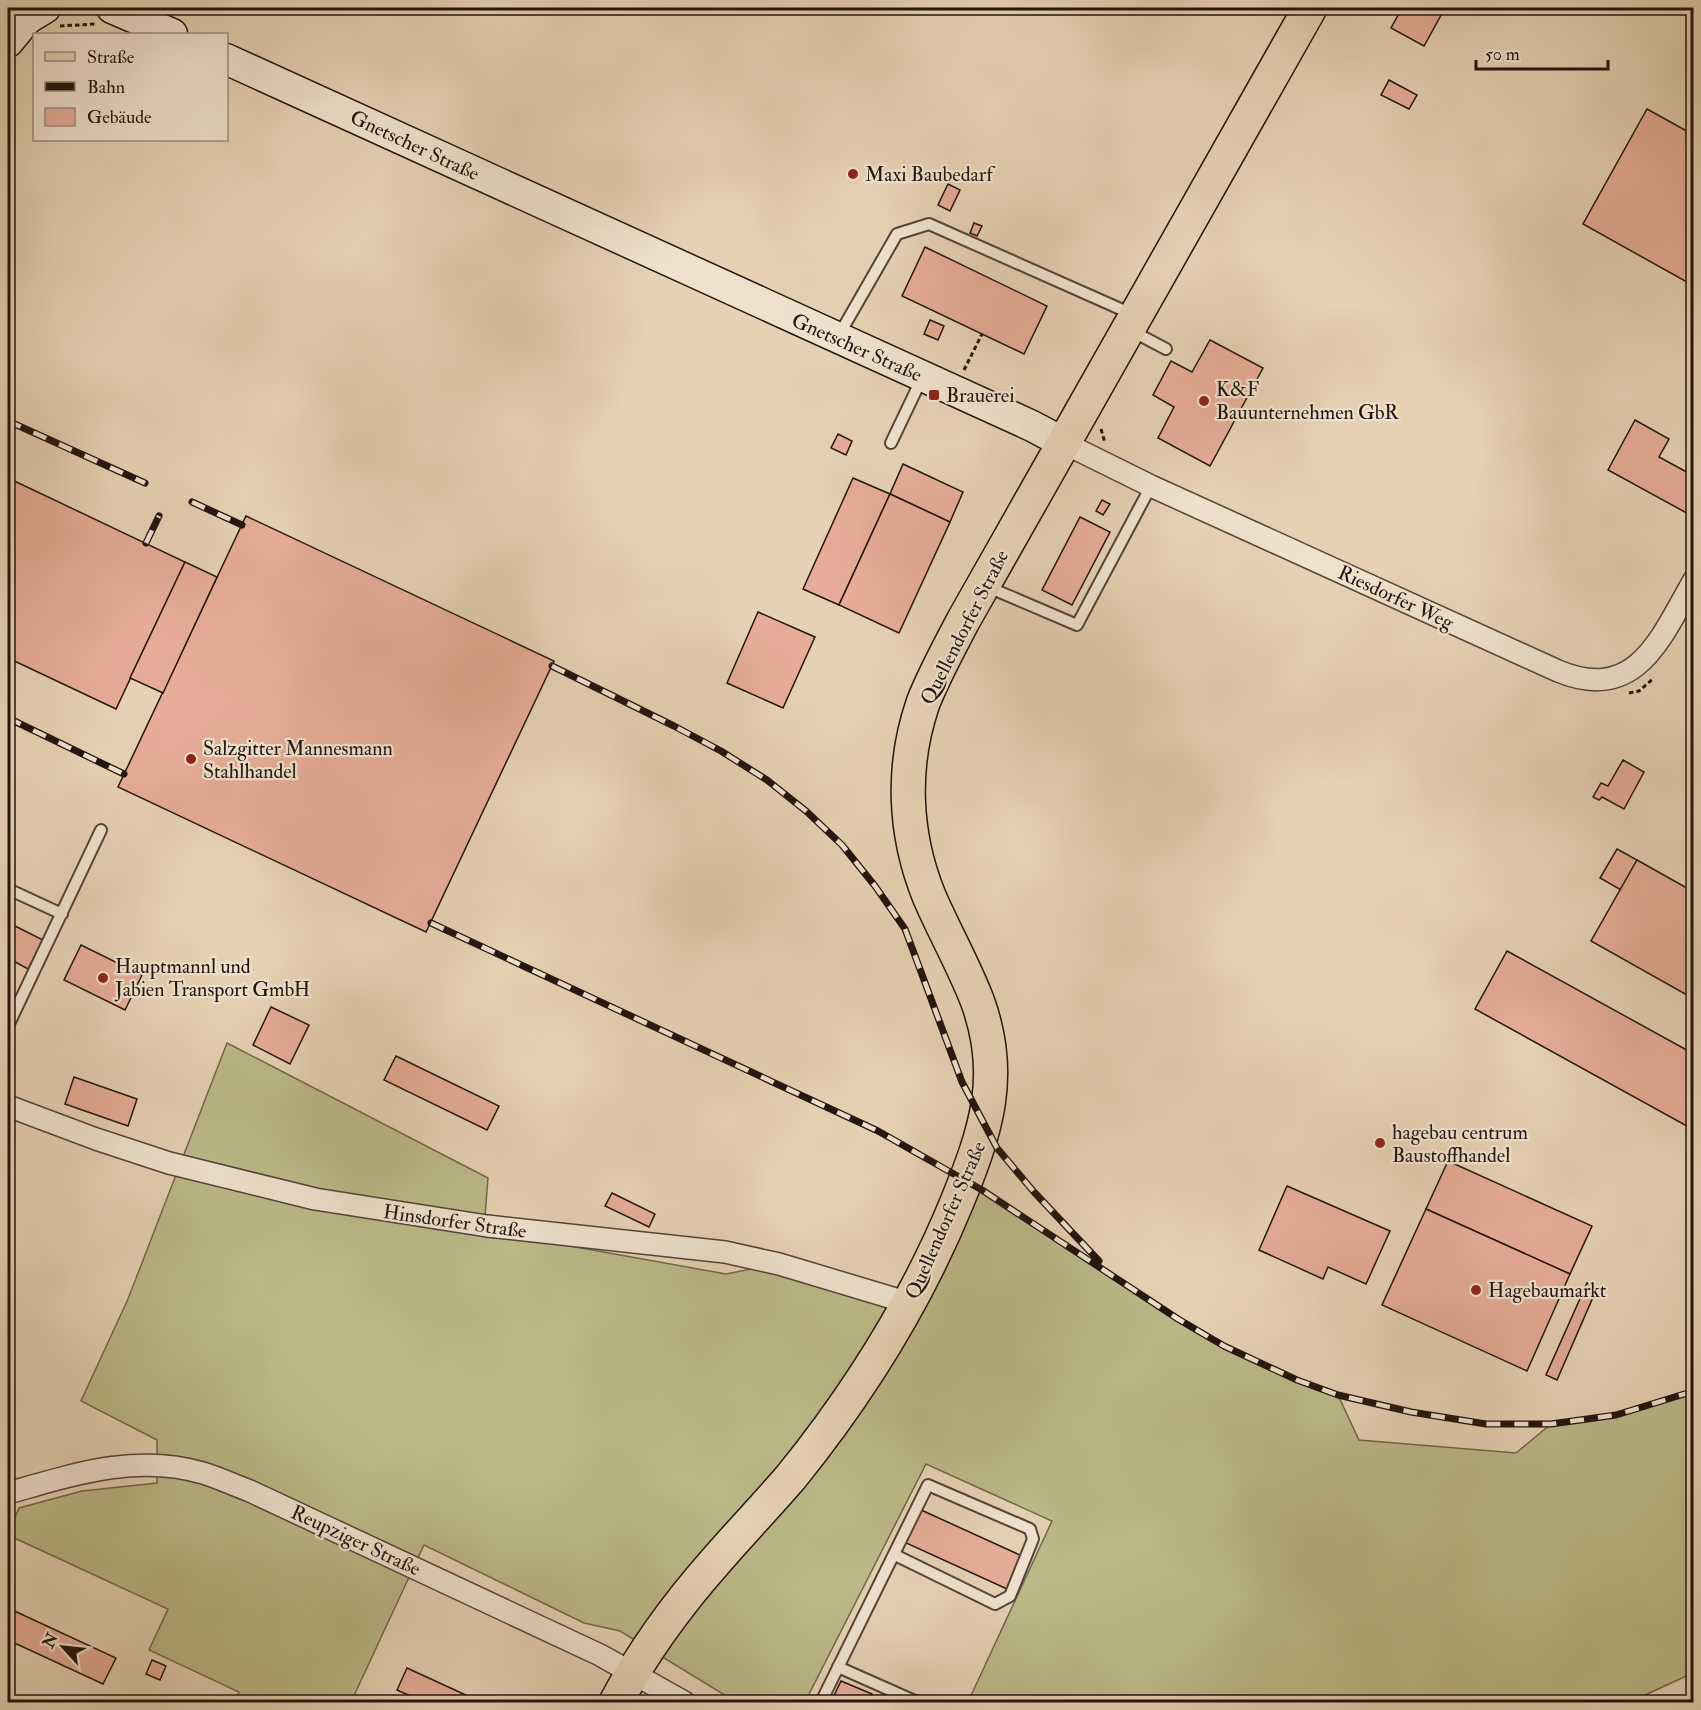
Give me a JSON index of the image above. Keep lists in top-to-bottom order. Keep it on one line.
{"streets":{"main road":["Gnetscher Straße","Quellendorfer Straße"],"street":["Riesdorfer Weg","Hinsdorfer Straße","Reupziger Straße"]},"crossings":[["Gnetscher Straße","Riesdorfer Weg"],["Gnetscher Straße","Quellendorfer Straße"],["Riesdorfer Weg","Quellendorfer Straße"],["Quellendorfer Straße","Hinsdorfer Straße"],["Quellendorfer Straße","Reupziger Straße"]],"places":{"other":["Maxi Baubedarf","K&F Bauunternehmen GbR","Salzgitter Mannesmann Stahlhandel","Hauptmannl und Jabien Transport GmbH","hagebau centrum Baustoffhandel","Hagebaumarkt"],"transit":["Brauerei"]},"legend":["Straße","Bahn","Gebäude"],"scale_bar":"50 m","north":"top left"}
